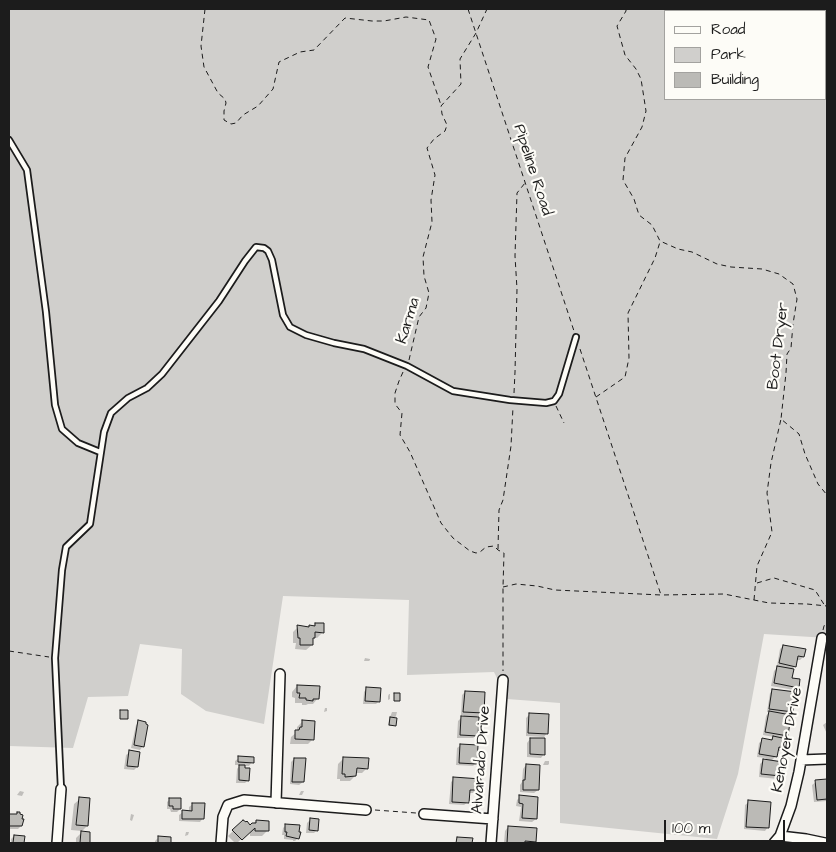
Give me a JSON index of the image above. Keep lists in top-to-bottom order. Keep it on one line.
{"streets":{"street":["Kenoyer Drive","Alvarado Drive"],"path":["Pipeline Road","Karma","Boot Dryer"]},"legend":["Road","Park","Building"],"scale_bar":"100 m"}
